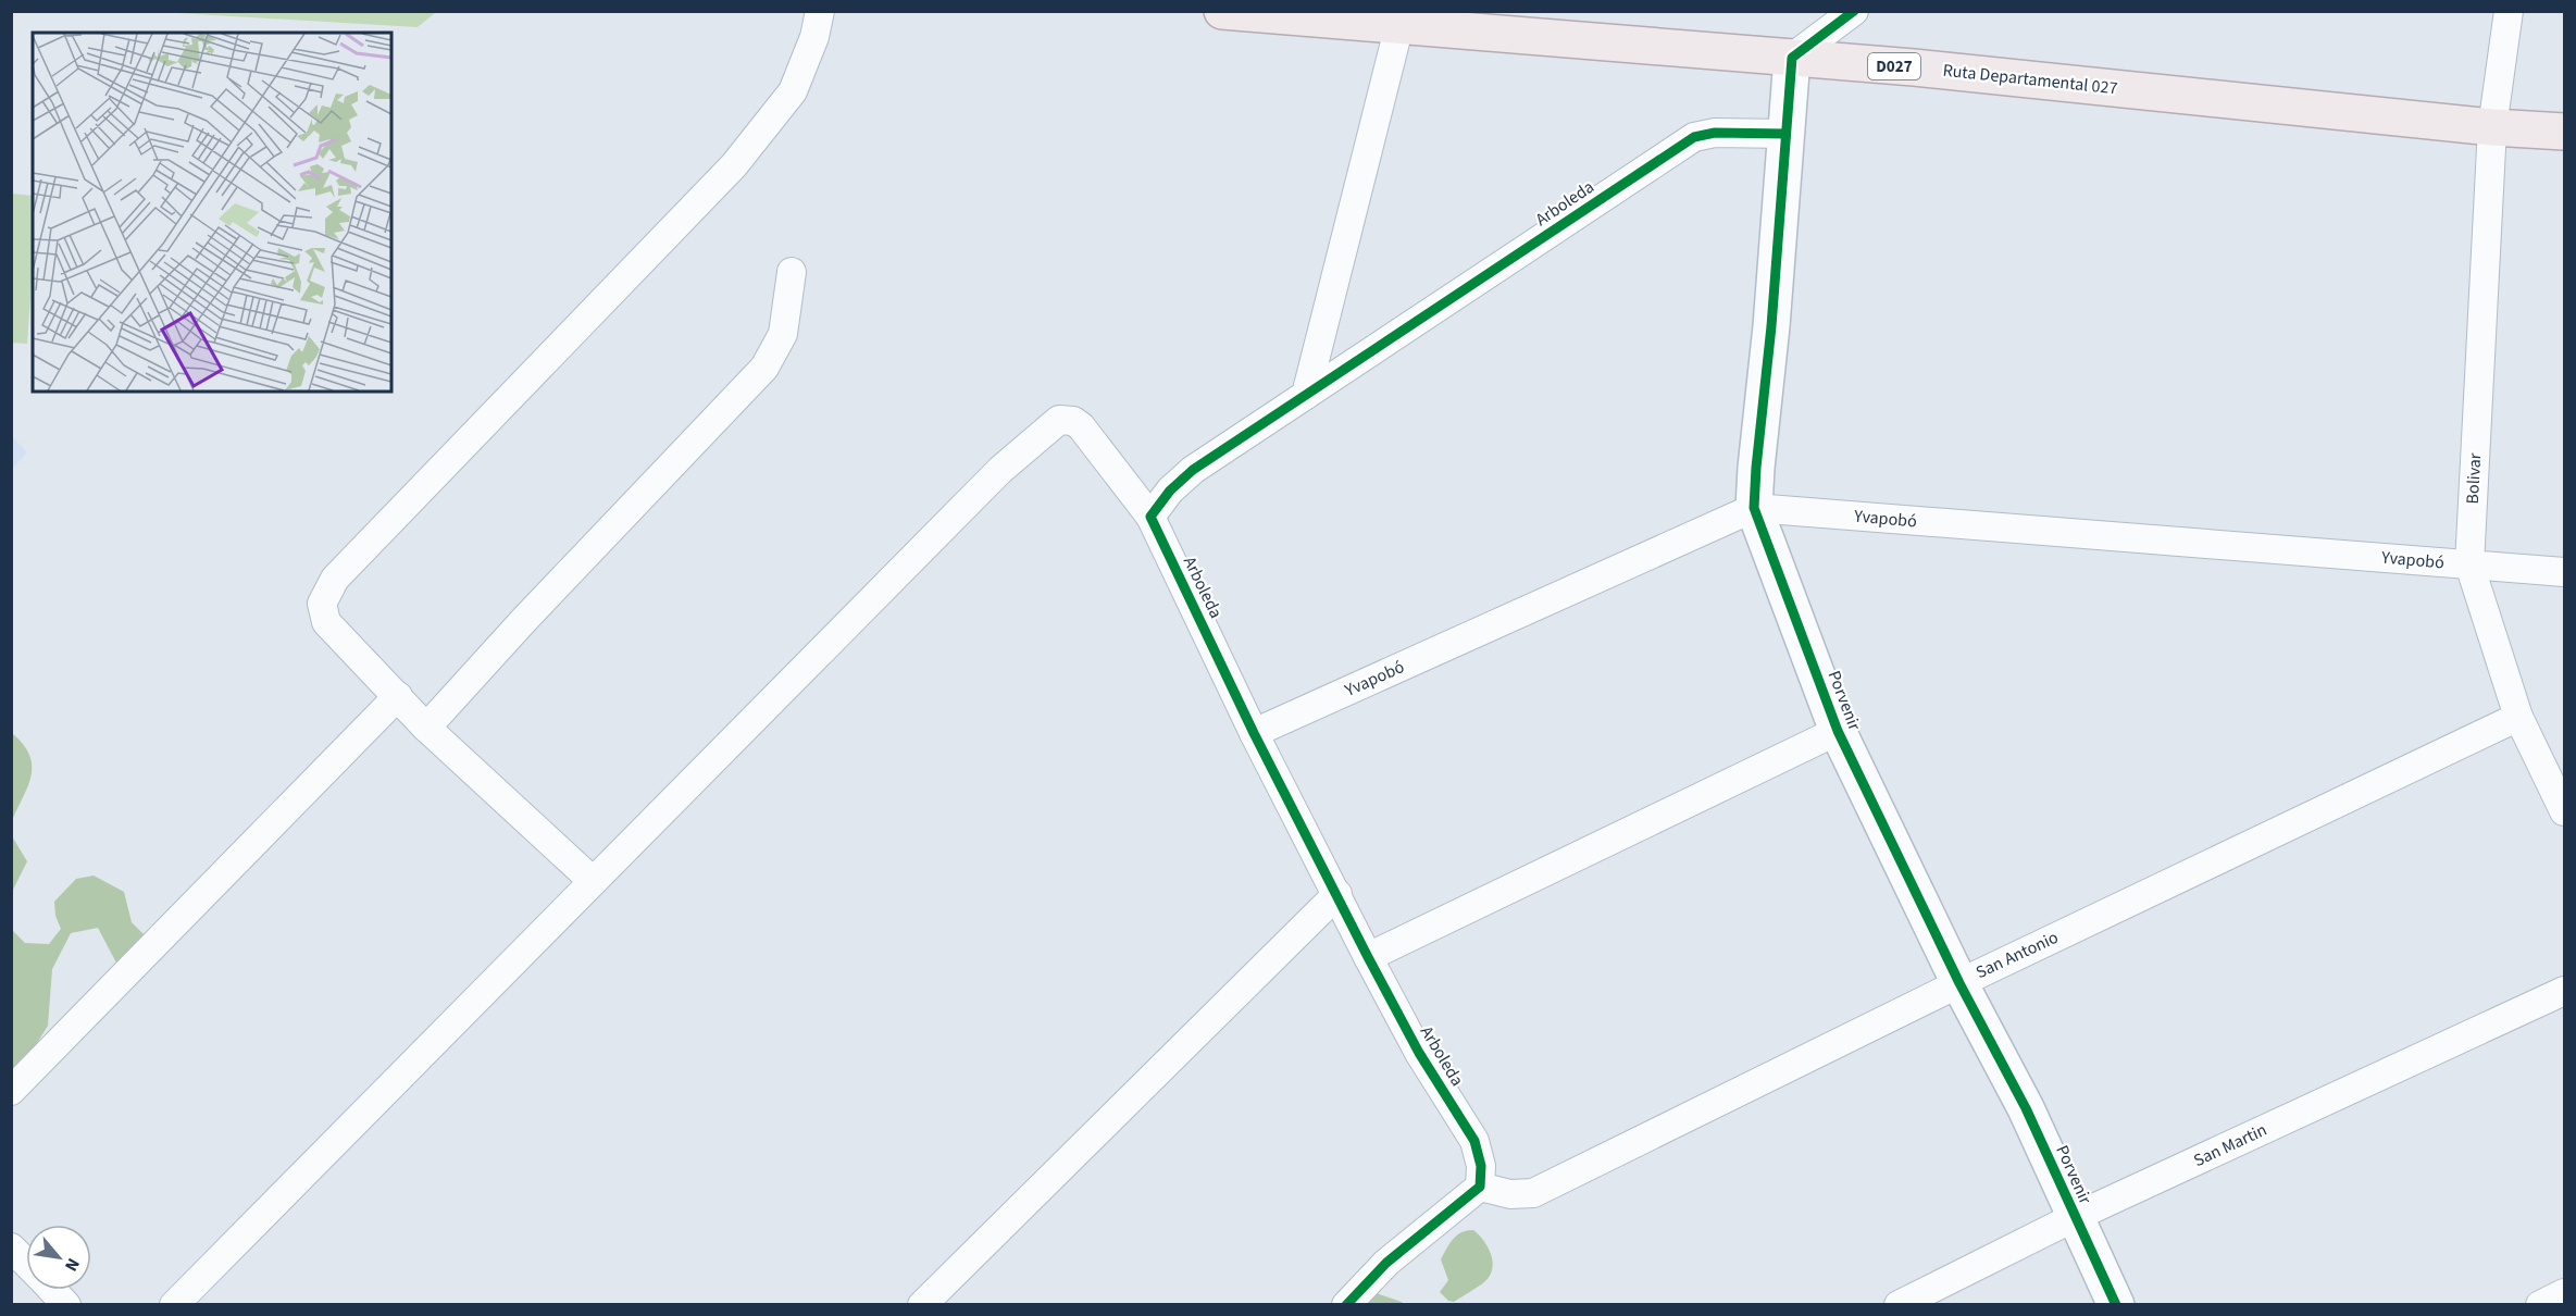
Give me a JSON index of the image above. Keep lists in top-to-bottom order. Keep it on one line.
{"streets":{"main road":["D027","Ruta Departamental 027"],"street":["Arboleda","Bolivar","Yvapobó","Porvenir","San Antonio","San Martin"]},"crossings":[["Ruta Departamental 027","Bolivar"],["Ruta Departamental 027","Porvenir"],["Arboleda","Yvapobó"],["Arboleda","Porvenir"],["Arboleda","San Antonio"],["Bolivar","Yvapobó"],["Bolivar","San Antonio"],["Yvapobó","Porvenir"],["Porvenir","San Antonio"],["Porvenir","San Martin"]],"north":"bottom right"}
